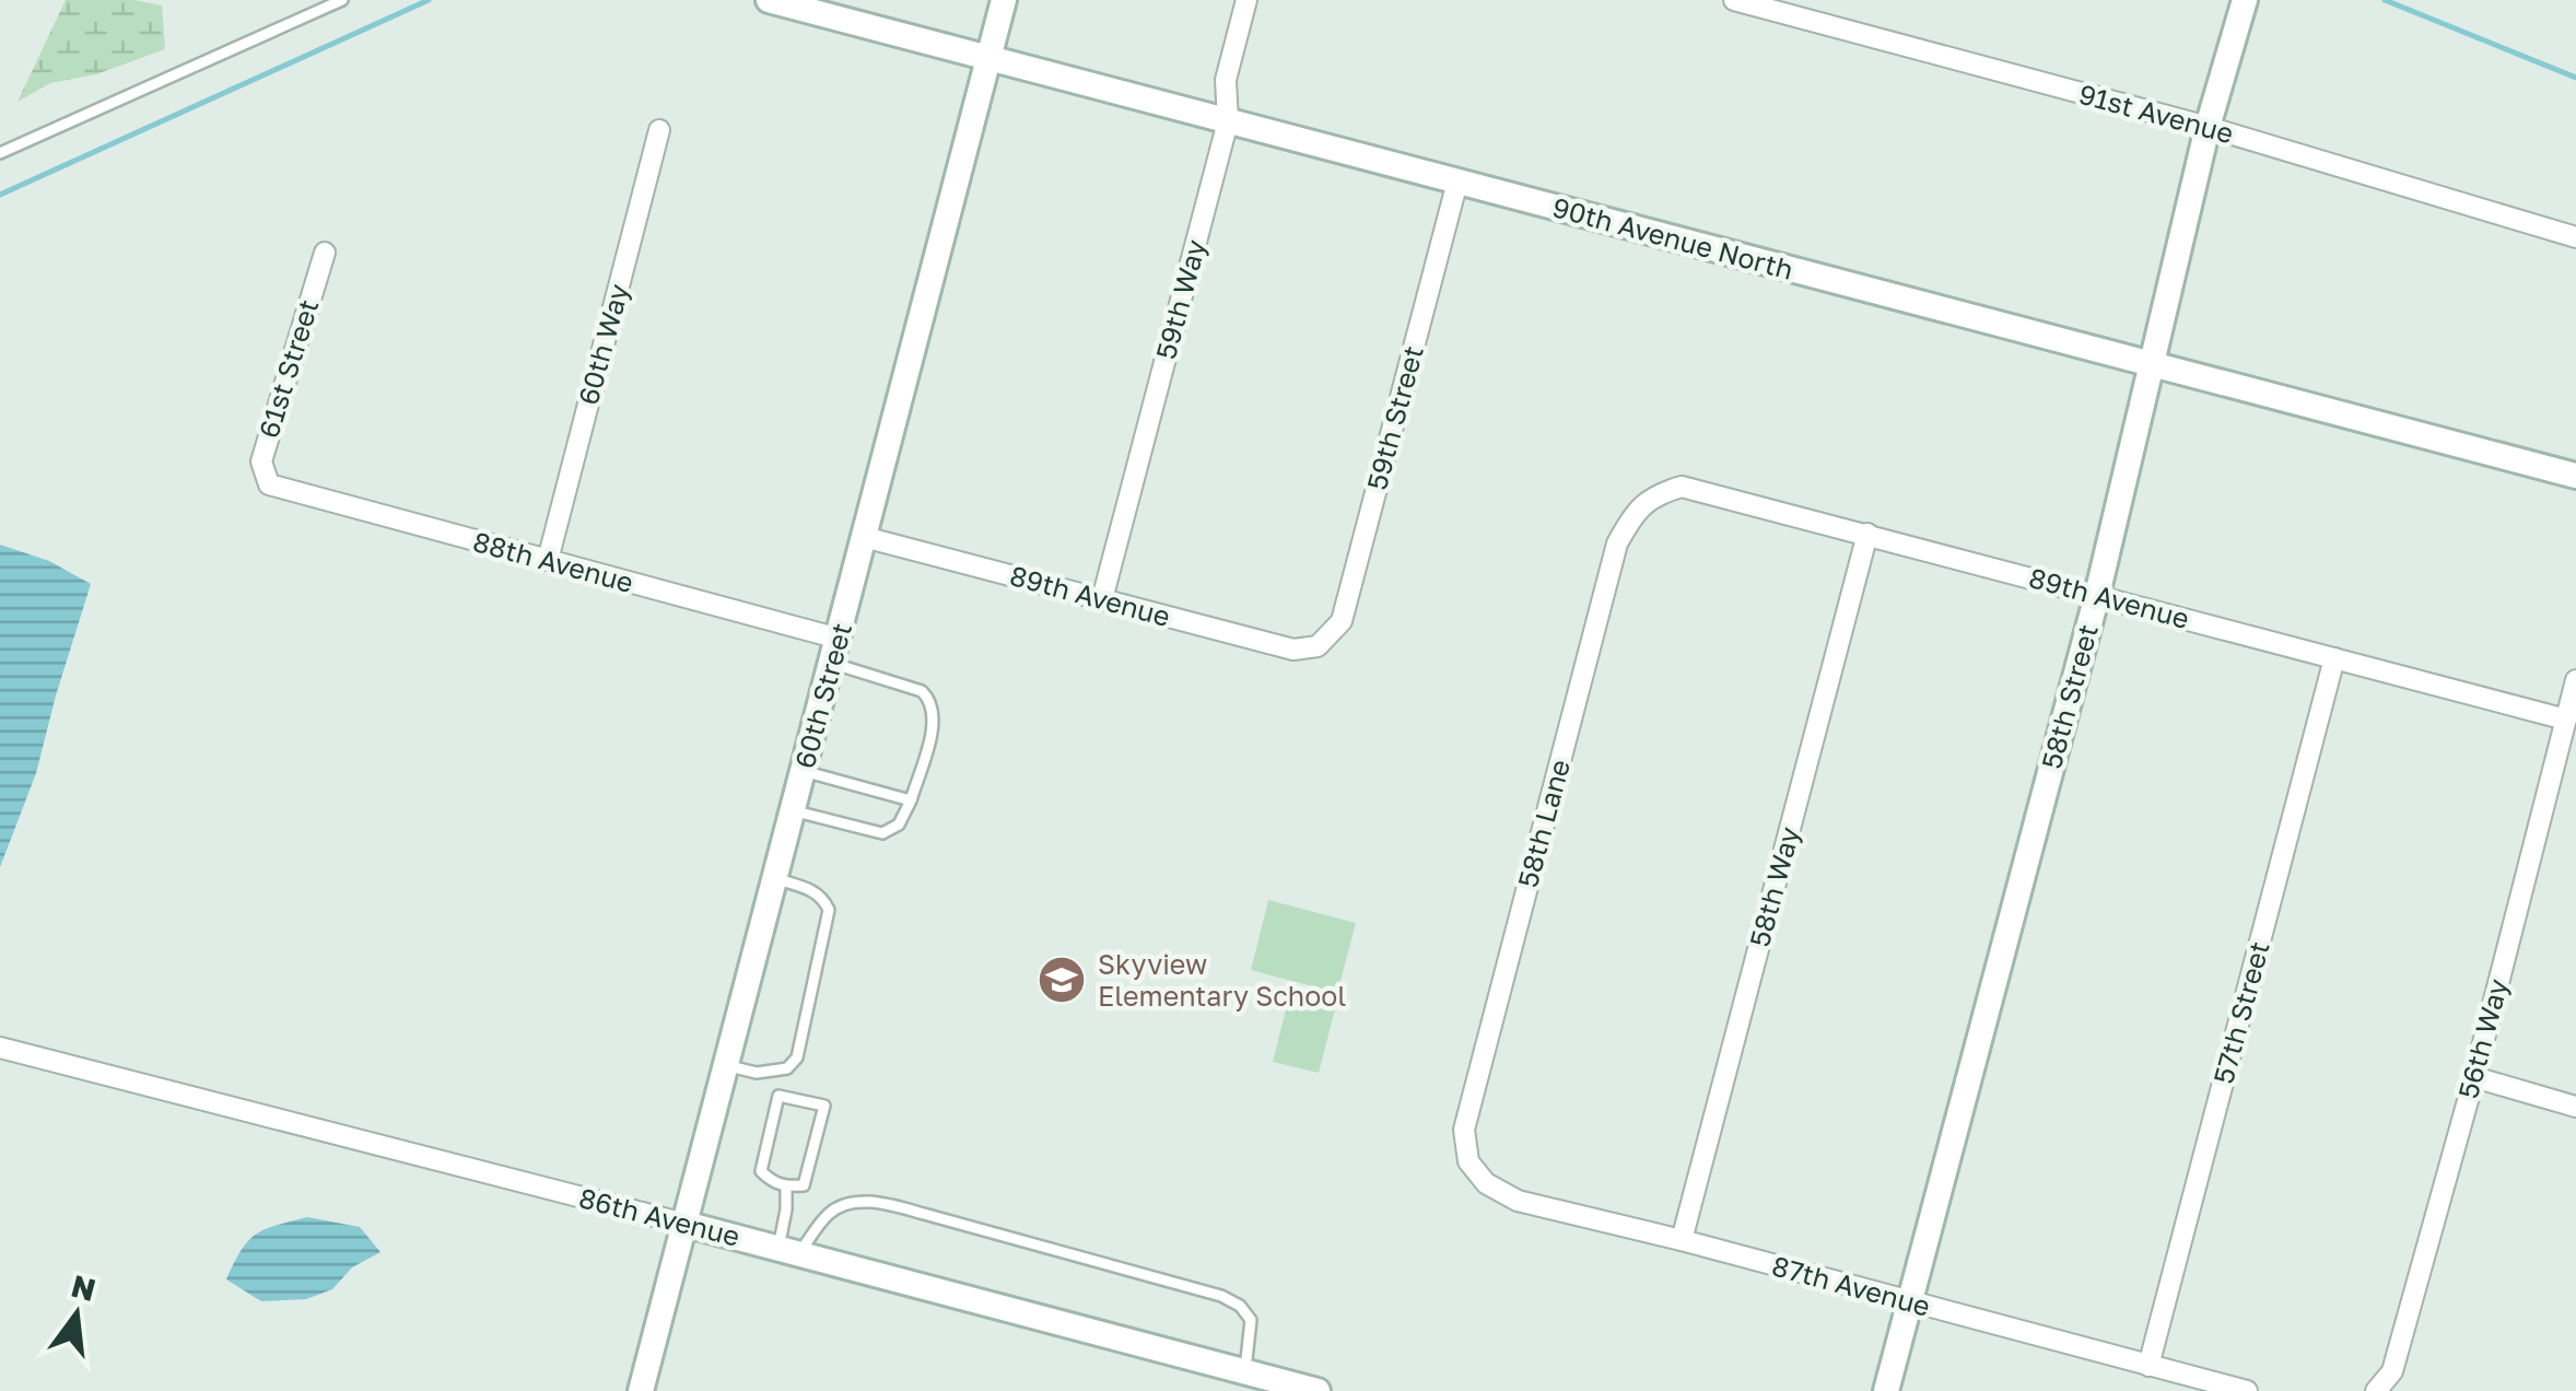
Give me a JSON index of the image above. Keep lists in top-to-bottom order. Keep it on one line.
{"streets":{"street":["91st Avenue","90th Avenue North","59th Way","60th Way","61st Street","59th Street","88th Avenue","89th Avenue","60th Street","58th Street","58th Lane","58th Way","57th Street","56th Way","86th Avenue","87th Avenue"]},"crossings":[["91st Avenue","58th Street"],["90th Avenue North","59th Way"],["90th Avenue North","59th Street"],["90th Avenue North","60th Street"],["90th Avenue North","58th Street"],["59th Way","89th Avenue"],["60th Way","88th Avenue"],["61st Street","88th Avenue"],["59th Street","89th Avenue"],["88th Avenue","60th Street"],["89th Avenue","60th Street"],["89th Avenue","58th Street"],["89th Avenue","58th Lane"],["89th Avenue","58th Way"],["89th Avenue","57th Street"],["89th Avenue","56th Way"],["60th Street","86th Avenue"],["58th Street","87th Avenue"],["58th Lane","87th Avenue"],["58th Way","87th Avenue"],["57th Street","87th Avenue"]],"places":{"school or university":["Skyview Elementary School"]},"north":"top"}
